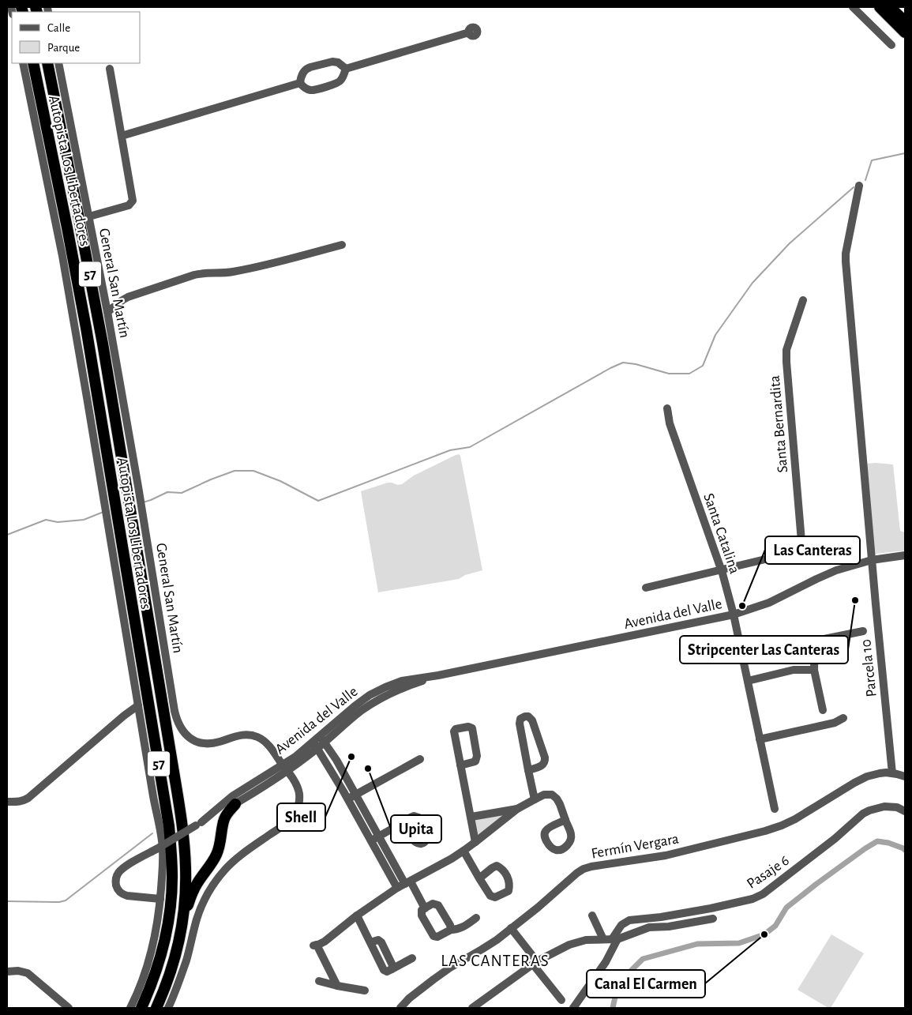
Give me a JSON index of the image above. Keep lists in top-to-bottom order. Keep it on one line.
{"streets":{"highway":["Autopista Los Libertadores","57"],"street":["General San Martín","Santa Bernardita","Santa Catalina","Avenida del Valle","Parcela 10","Fermín Vergara","Pasaje 6"]},"crossings":[["Autopista Los Libertadores","General San Martín"],["General San Martín","Avenida del Valle"],["Santa Bernardita","Santa Catalina"],["Santa Catalina","Avenida del Valle"],["Avenida del Valle","Parcela 10"],["Parcela 10","Fermín Vergara"]],"districts":["LAS CANTERAS"],"places":["Stripcenter Las Canteras","Las Canteras","Shell","Upita","Canal El Carmen"],"legend":["Calle","Parque"]}
